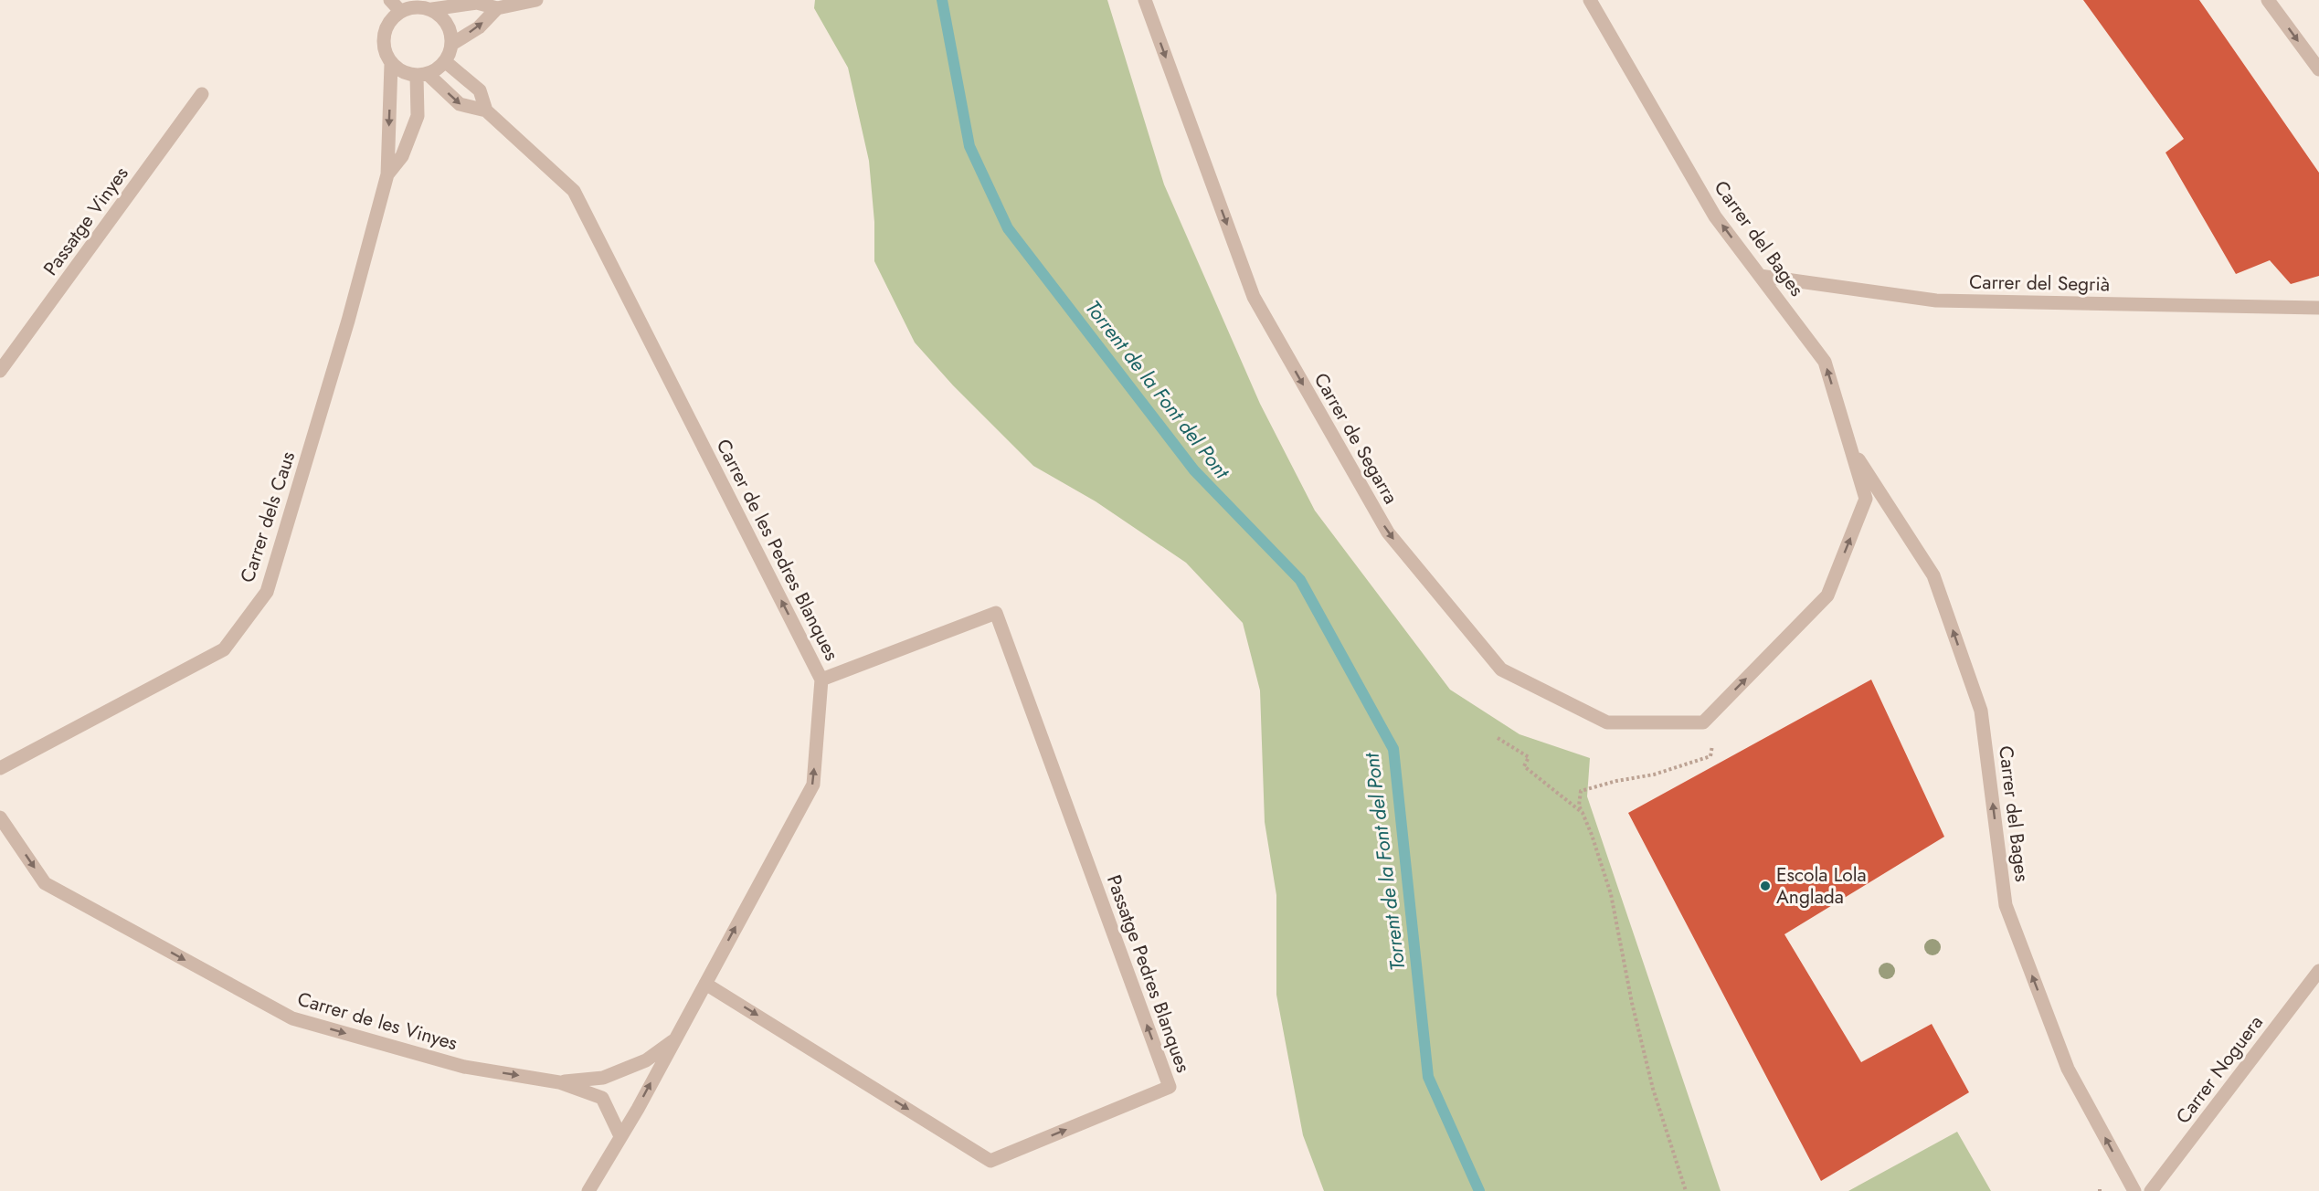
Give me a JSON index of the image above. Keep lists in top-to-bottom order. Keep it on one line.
{"streets":{"street":["Passatge Vinyes","Carrer del Bages","Carrer del Segrià","Carrer de Segarra","Carrer dels Caus","Carrer de les Pedres Blanques","Passatge Pedres Blanques","Carrer de les Vinyes","Carrer Noguera"]},"crossings":[["Carrer del Bages","Carrer del Segrià"],["Carrer del Bages","Carrer de Segarra"],["Carrer de les Pedres Blanques","Passatge Pedres Blanques"],["Carrer de les Pedres Blanques","Carrer de les Vinyes"]],"one_way":["Carrer del Bages","Carrer de Segarra","Carrer de les Vinyes"],"water":["Torrent de la Font del Pont"],"places":["Escola Lola Anglada"]}
